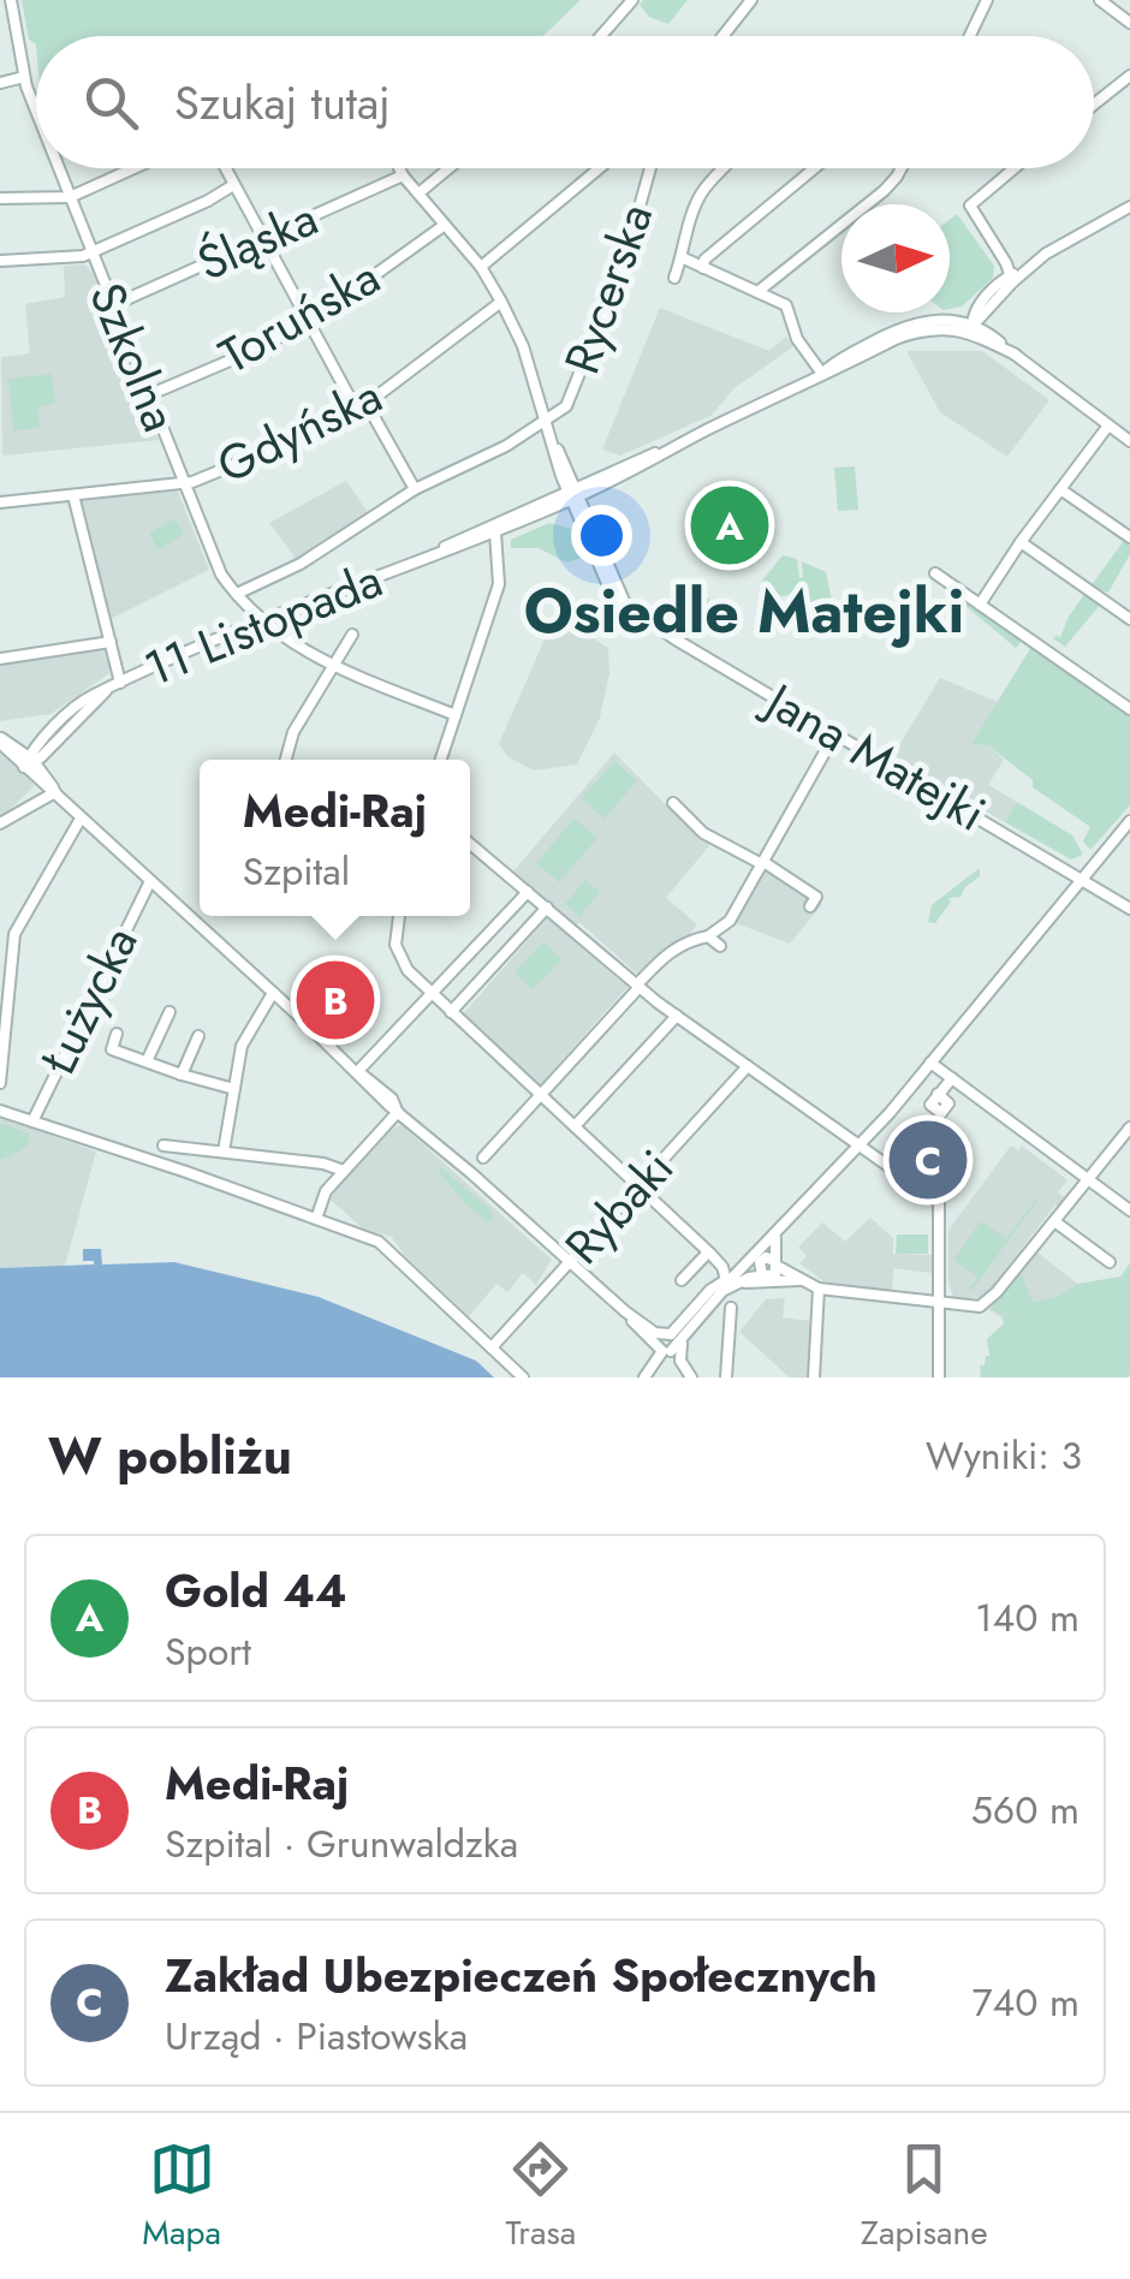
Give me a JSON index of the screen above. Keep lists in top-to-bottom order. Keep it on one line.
{"streets":{"street":["Śląska","Rycerska","Toruńska","Szkolna","Gdyńska","11 Listopada","Jana Matejki","Łużycka","Rybaki"]},"crossings":[["Śląska","Szkolna"],["Śląska","Jana Matejki"],["Rycerska","Jana Matejki"],["Toruńska","Szkolna"],["Toruńska","Jana Matejki"],["Szkolna","Gdyńska"],["Szkolna","11 Listopada"],["Gdyńska","Jana Matejki"],["11 Listopada","Jana Matejki"]],"districts":["Osiedle Matejki"],"north":"right","page":{"search":"Szukaj tutaj","pins":["A","B","C"],"popup":["Medi-Raj","Szpital"],"heading":["W pobliżu","Wyniki: 3"],"list":[{"mark":"A","name":"Gold 44","note":"Sport","value":"140 m"},{"mark":"B","name":"Medi-Raj","note":"Szpital · Grunwaldzka","value":"560 m"},{"mark":"C","name":"Zakład Ubezpieczeń Społecznych","note":"Urząd · Piastowska","value":"740 m"}],"nav":["Mapa","Trasa","Zapisane"]}}
